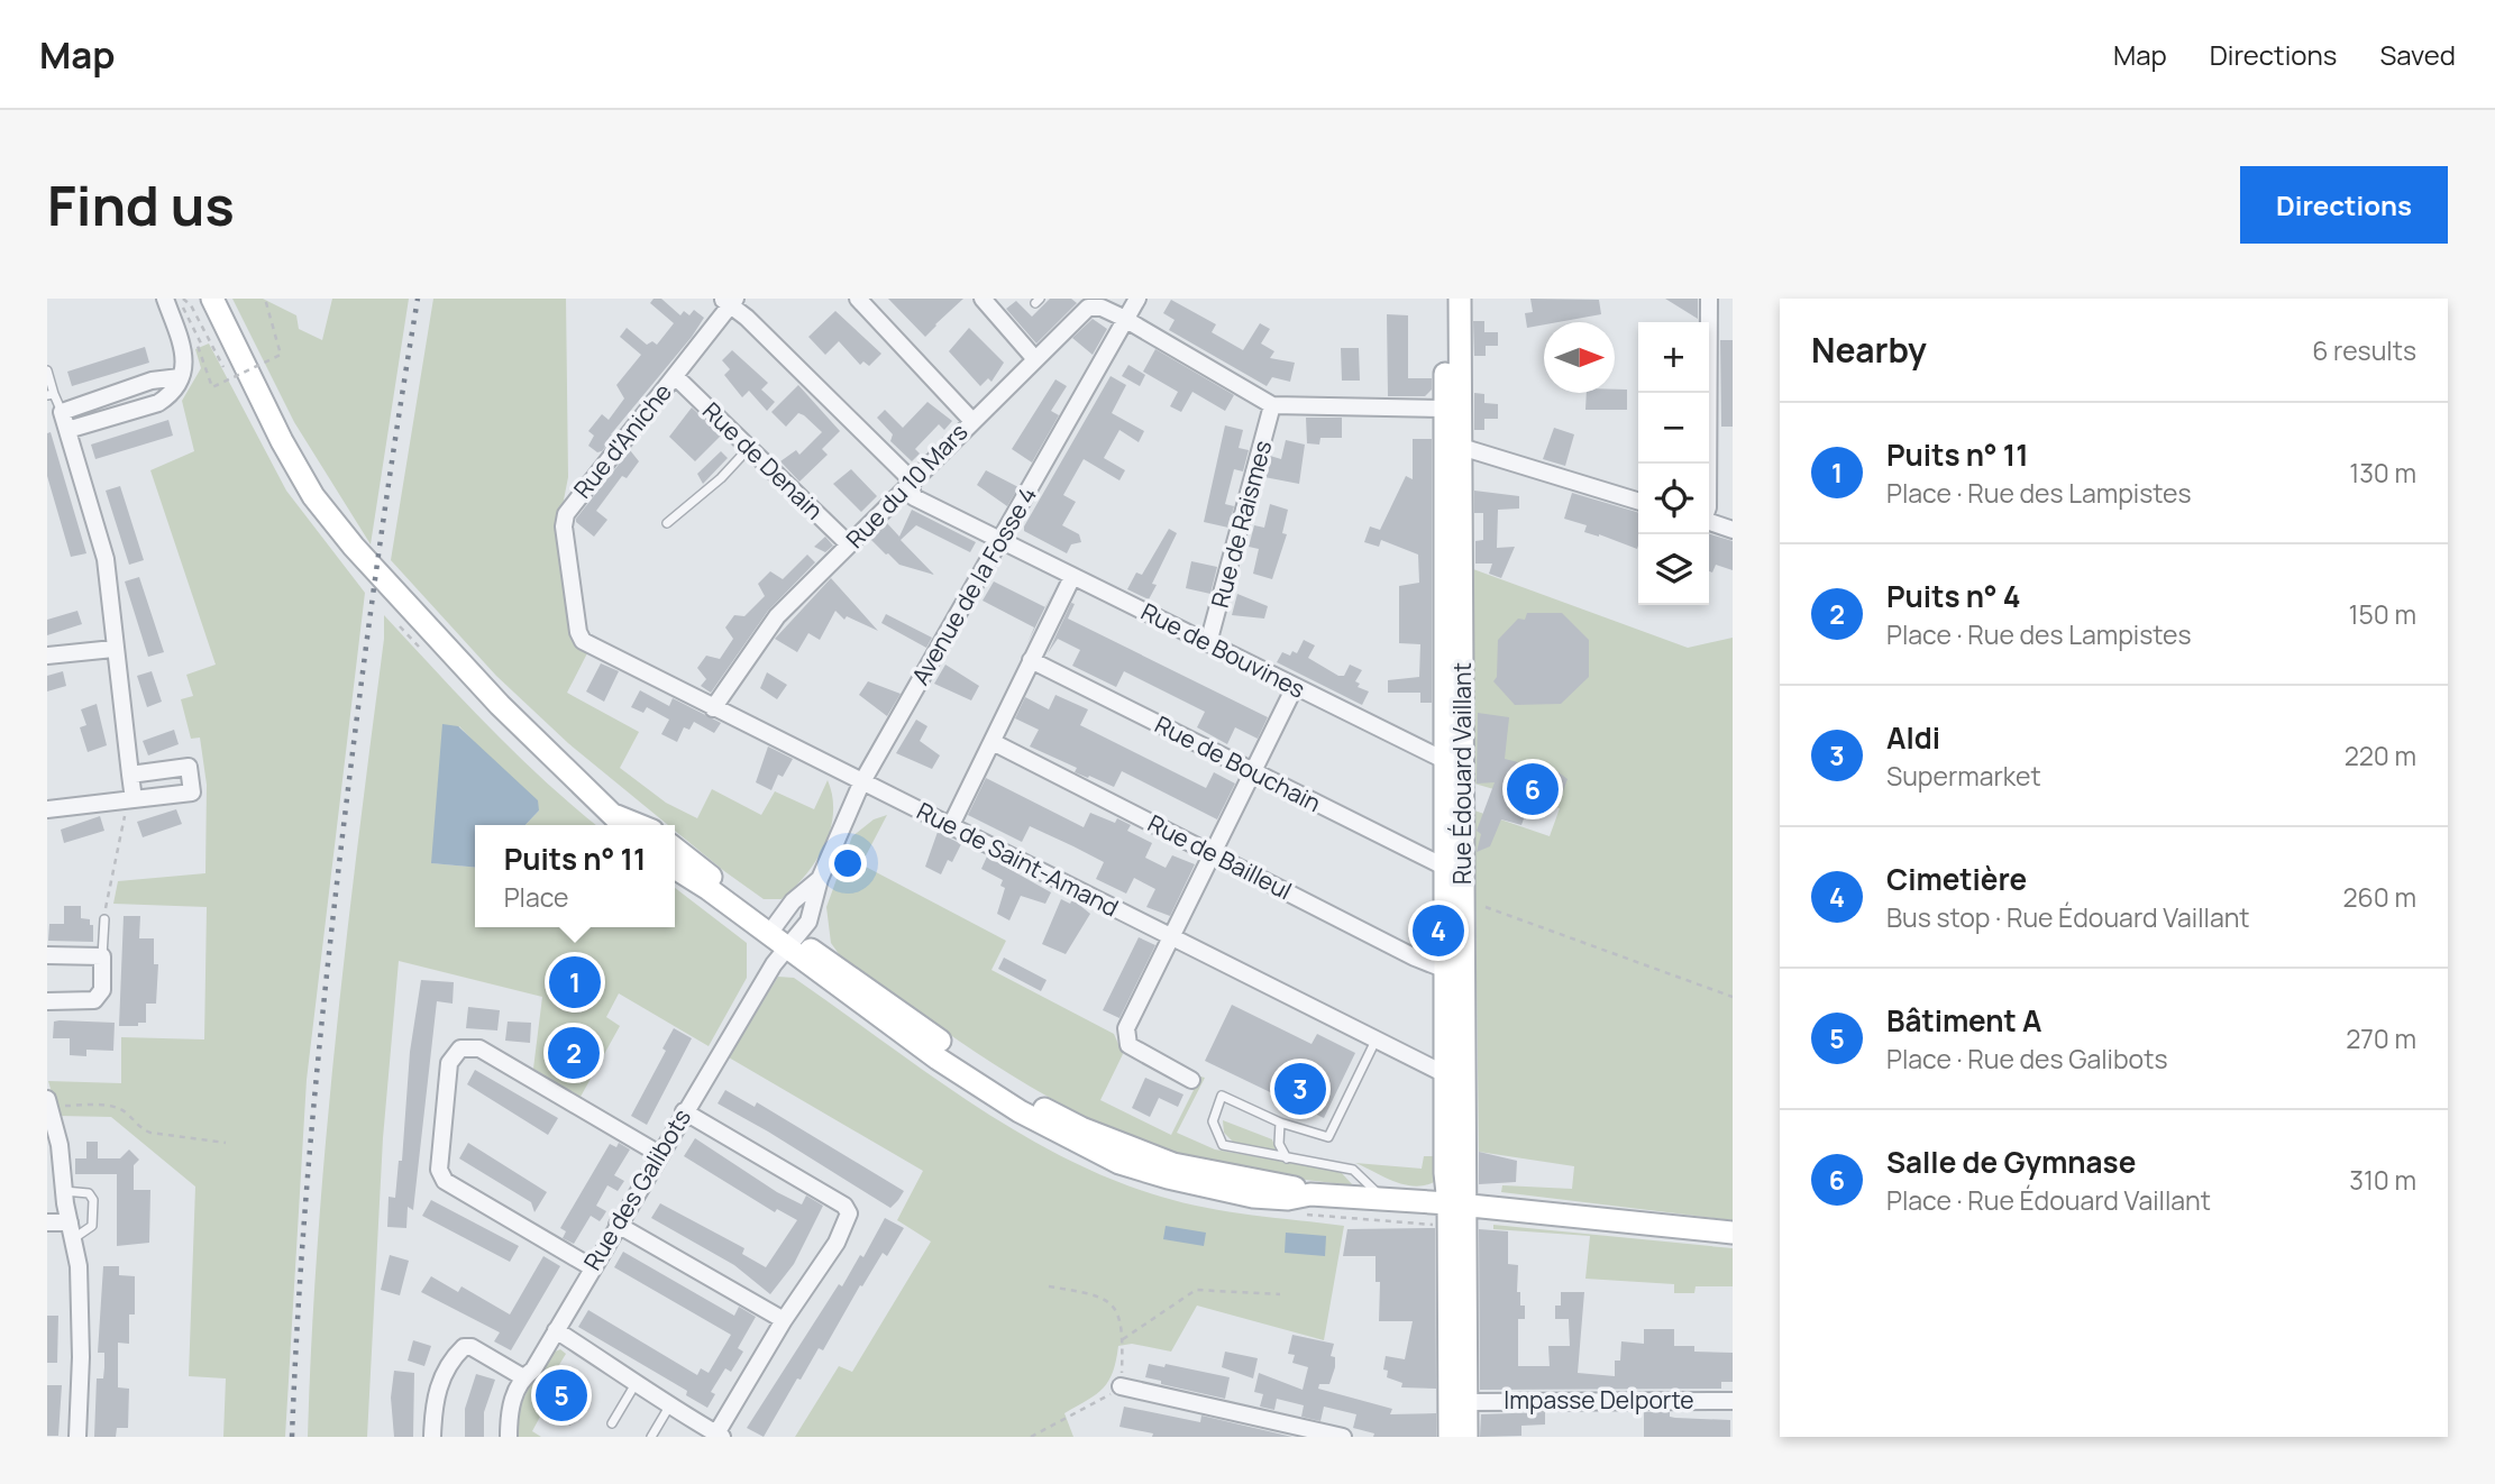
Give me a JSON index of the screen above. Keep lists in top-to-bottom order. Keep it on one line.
{"streets":{"main road":["Rue Édouard Vaillant"],"street":["Rue d'Aniche","Rue de Denain","Rue du 10 Mars","Rue de Raismes","Avenue de la Fosse 4","Rue de Bouvines","Rue de Bouchain","Rue de Bailleul","Rue de Saint-Amand","Rue des Galibots","Impasse Delporte"]},"crossings":[["Rue d'Aniche","Rue de Denain"],["Rue d'Aniche","Rue de Bouvines"],["Rue d'Aniche","Rue de Saint-Amand"],["Rue de Denain","Rue du 10 Mars"],["Rue du 10 Mars","Avenue de la Fosse 4"],["Rue du 10 Mars","Rue de Bouvines"],["Rue du 10 Mars","Rue de Saint-Amand"],["Rue de Raismes","Rue de Bouvines"],["Avenue de la Fosse 4","Rue de Bouvines"],["Avenue de la Fosse 4","Rue de Saint-Amand"],["Avenue de la Fosse 4","Rue des Galibots"],["Rue de Bouvines","Rue Édouard Vaillant"],["Rue de Bouchain","Rue Édouard Vaillant"],["Rue Édouard Vaillant","Rue de Bailleul"],["Rue Édouard Vaillant","Rue de Saint-Amand"],["Rue Édouard Vaillant","Impasse Delporte"]],"north":"right","page":{"header":"Map","nav":["Map","Directions","Saved"],"buttons":"Directions","title":"Find us","heading":["Nearby","6 results"],"map_buttons":["+","−"],"list":[{"mark":"1","name":"Puits n° 11","note":"Place · Rue des Lampistes","value":"130 m"},{"mark":"2","name":"Puits n° 4","note":"Place · Rue des Lampistes","value":"150 m"},{"mark":"3","name":"Aldi","note":"Supermarket","value":"220 m"},{"mark":"4","name":"Cimetière","note":"Bus stop · Rue Édouard Vaillant","value":"260 m"},{"mark":"5","name":"Bâtiment A","note":"Place · Rue des Galibots","value":"270 m"},{"mark":"6","name":"Salle de Gymnase","note":"Place · Rue Édouard Vaillant","value":"310 m"}],"pins":["6","4","1","2","3","5"],"popup":["Puits n° 11","Place"]}}
